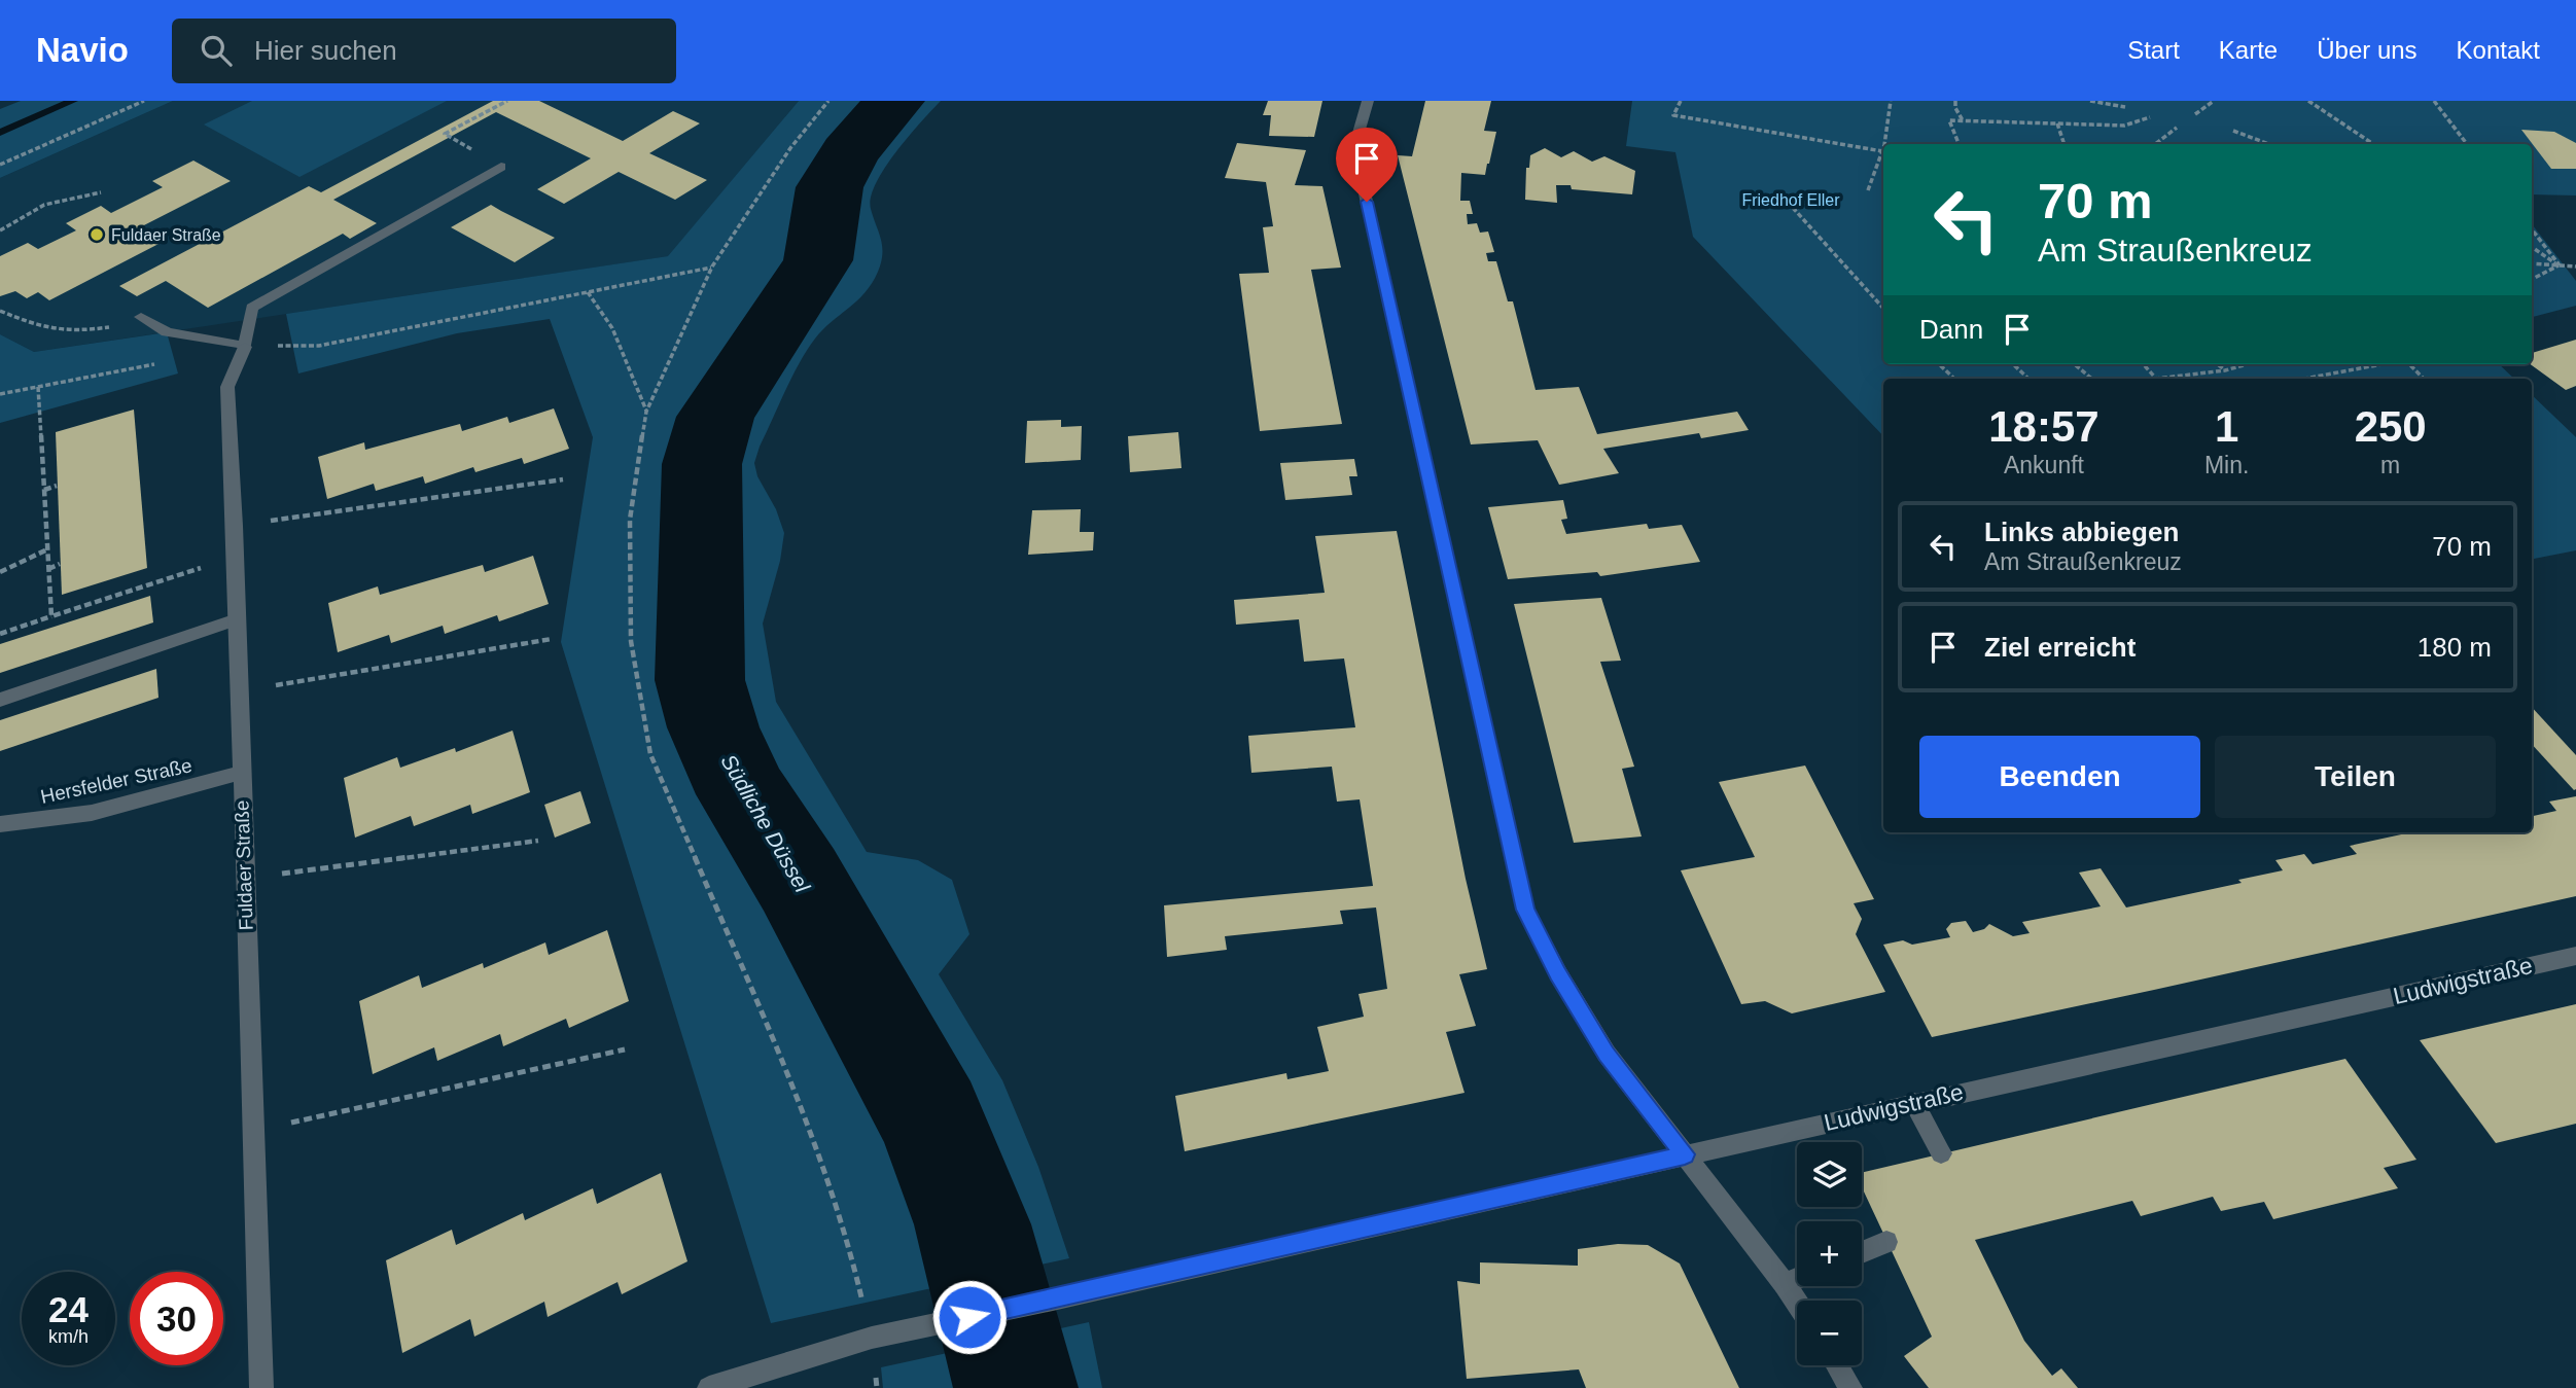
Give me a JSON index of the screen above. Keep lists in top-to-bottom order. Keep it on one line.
{"streets":{"street":["Hersfelder Straße","Fuldaer Straße","Ludwigstraße"]},"crossings":[["Hersfelder Straße","Fuldaer Straße"]],"water":["Südliche Düssel"],"parks":["Friedhof Eller"],"places":["Fuldaer Straße"],"page":{"header":"Navio","search":"Hier suchen","nav":["Start","Karte","Über uns","Kontakt"],"turn":["70 m","Am Straußenkreuz"],"then":"Dann","eta":["18:57","Ankunft","1","Min.","250","m"],"list":[{"name":"Links abbiegen","note":"Am Straußenkreuz","value":"70 m"},{"name":"Ziel erreicht","value":"180 m"}],"buttons":["Beenden","Teilen"],"map_buttons":["+","−"],"speed":"24 km/h","limit":"30"}}
